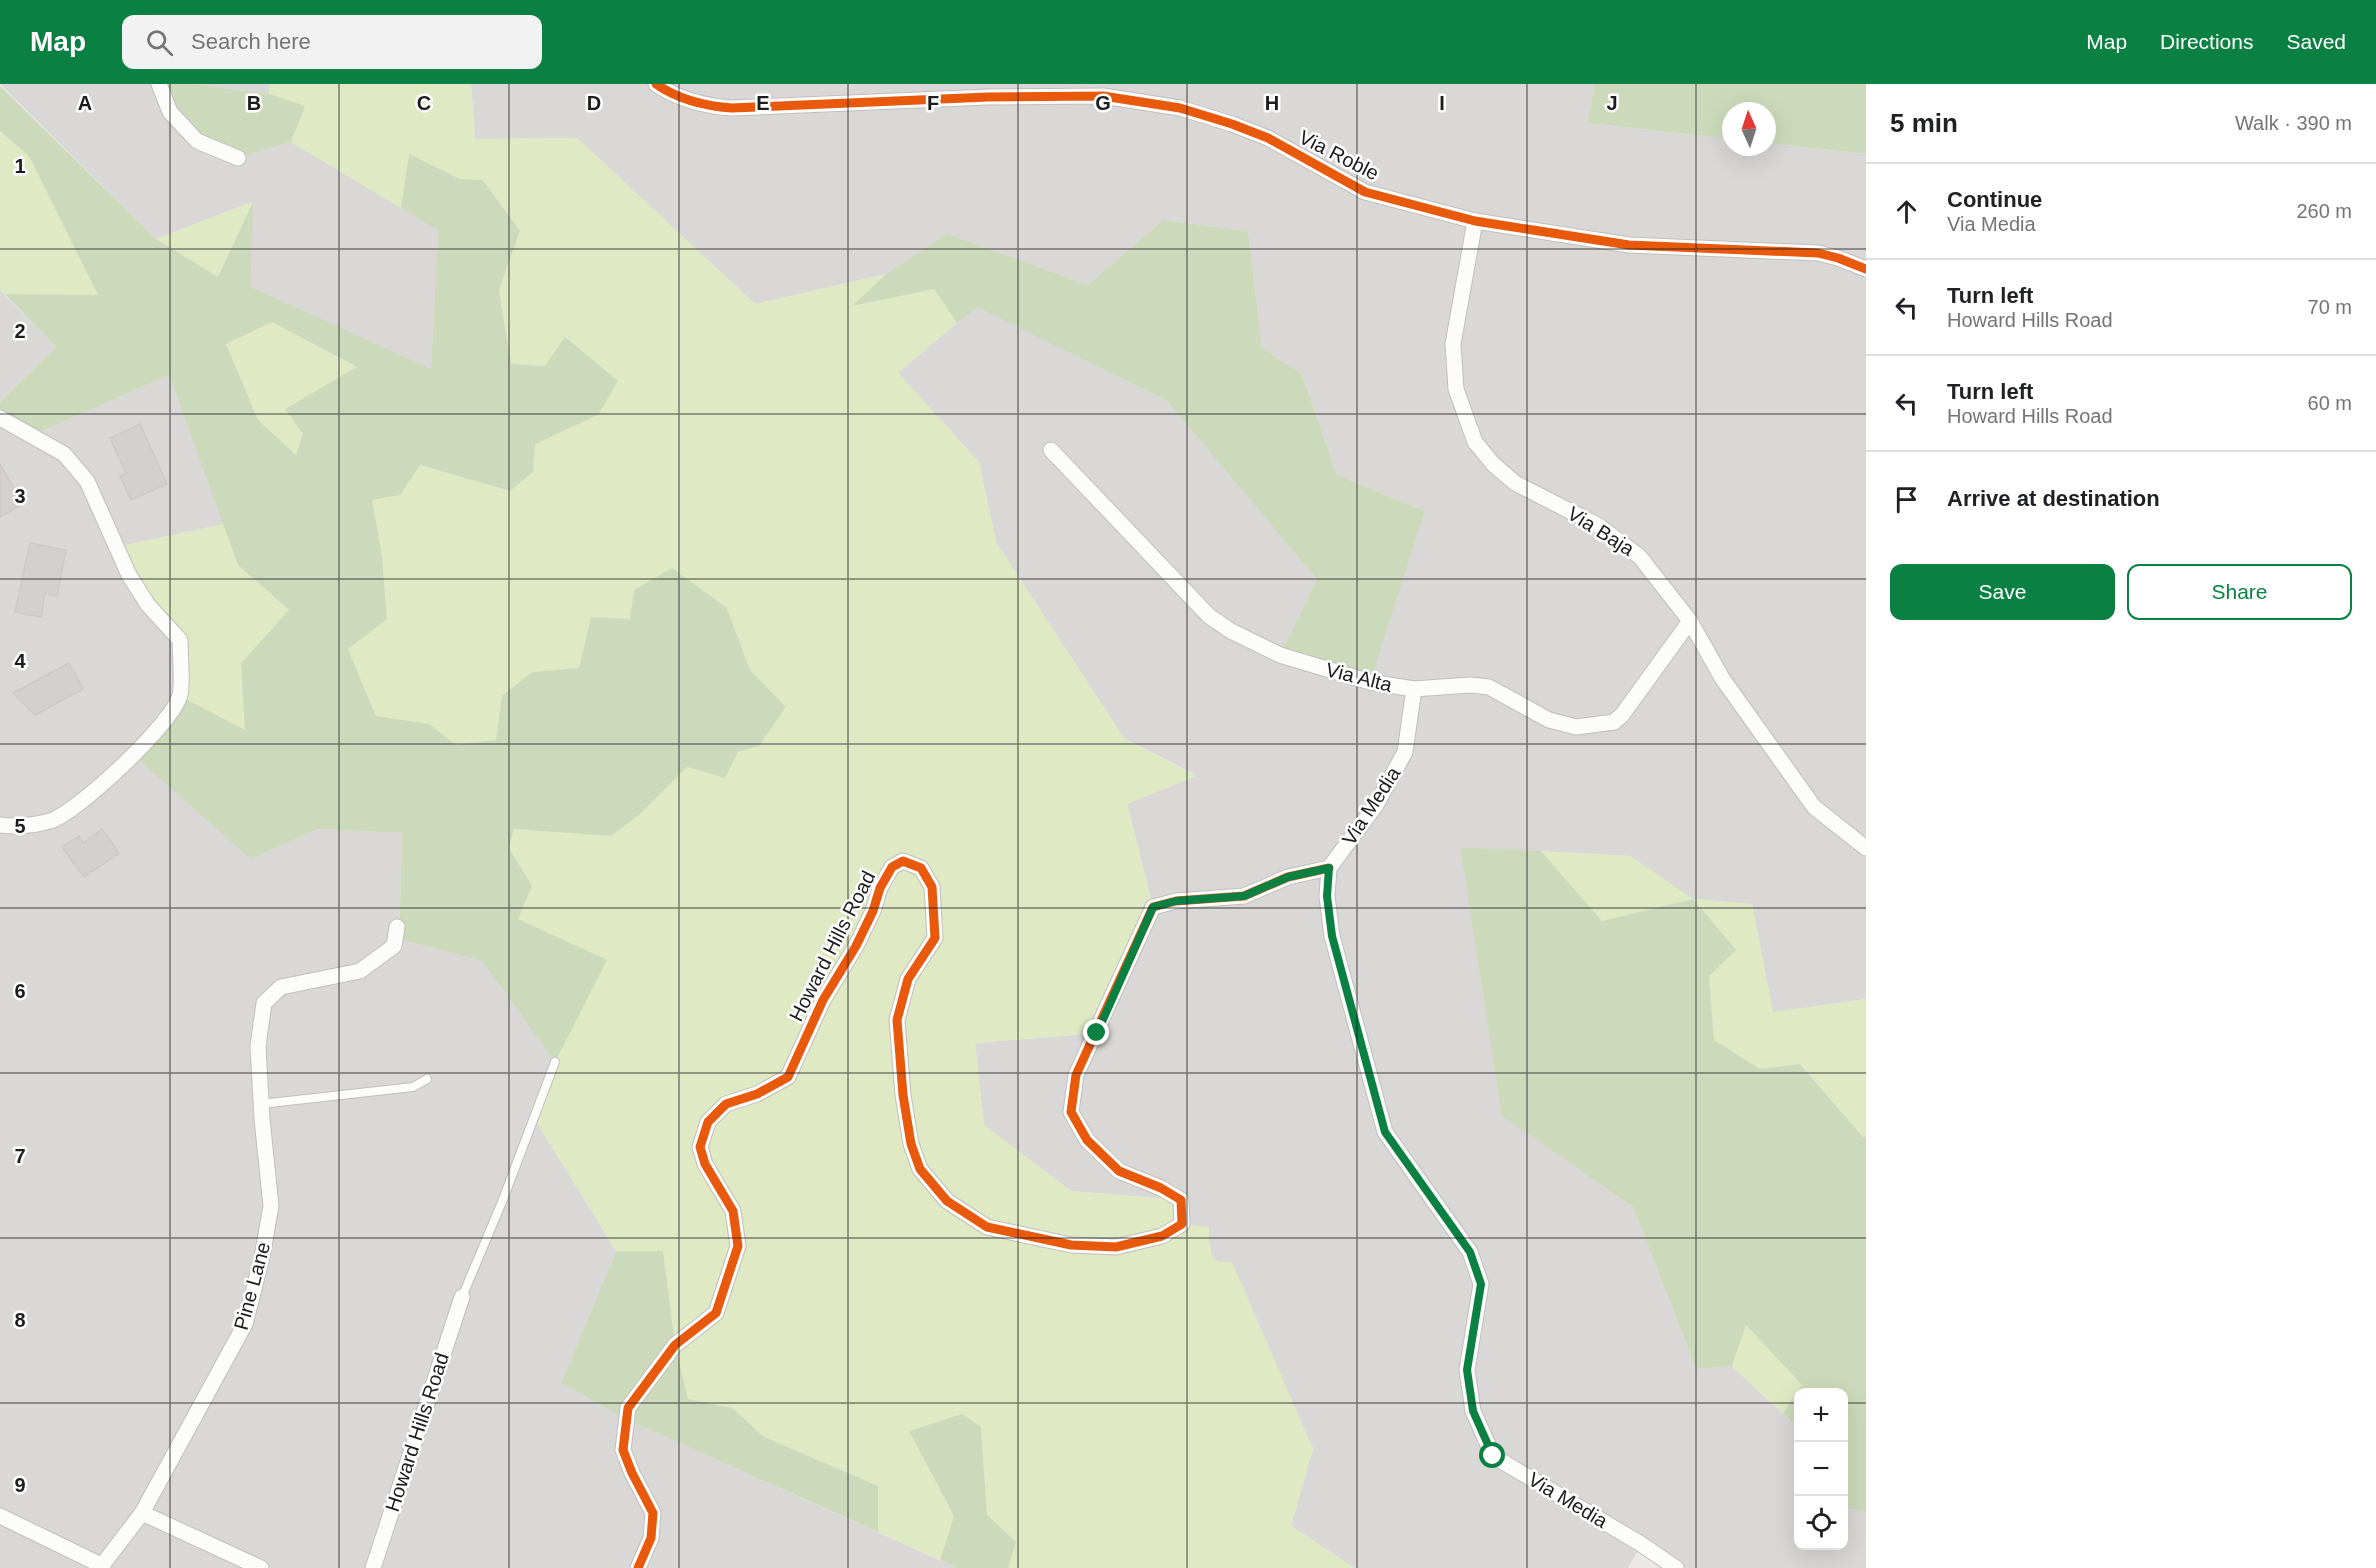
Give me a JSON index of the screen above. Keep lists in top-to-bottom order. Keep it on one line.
{"streets":{"street":["Via Roble","Via Baja","Via Alta","Via Media","Howard Hills Road","Pine Lane"]},"crossings":[["Via Roble","Via Baja"],["Via Baja","Via Alta"],["Via Alta","Via Media"],["Via Media","Howard Hills Road"]],"north":"top","page":{"header":"Map","search":"Search here","nav":["Map","Directions","Saved"],"heading":["5 min","Walk · 390 m"],"list":[["Continue","Via Media","260 m"],["Turn left","Howard Hills Road","70 m"],["Turn left","Howard Hills Road","60 m"],"Arrive at destination"],"buttons":["Save","Share"],"map_buttons":["+","−"]},"grid":{"columns":["A","B","C","D","E","F","G","H","I","J"],"rows":["1","2","3","4","5","6","7","8","9"]}}
